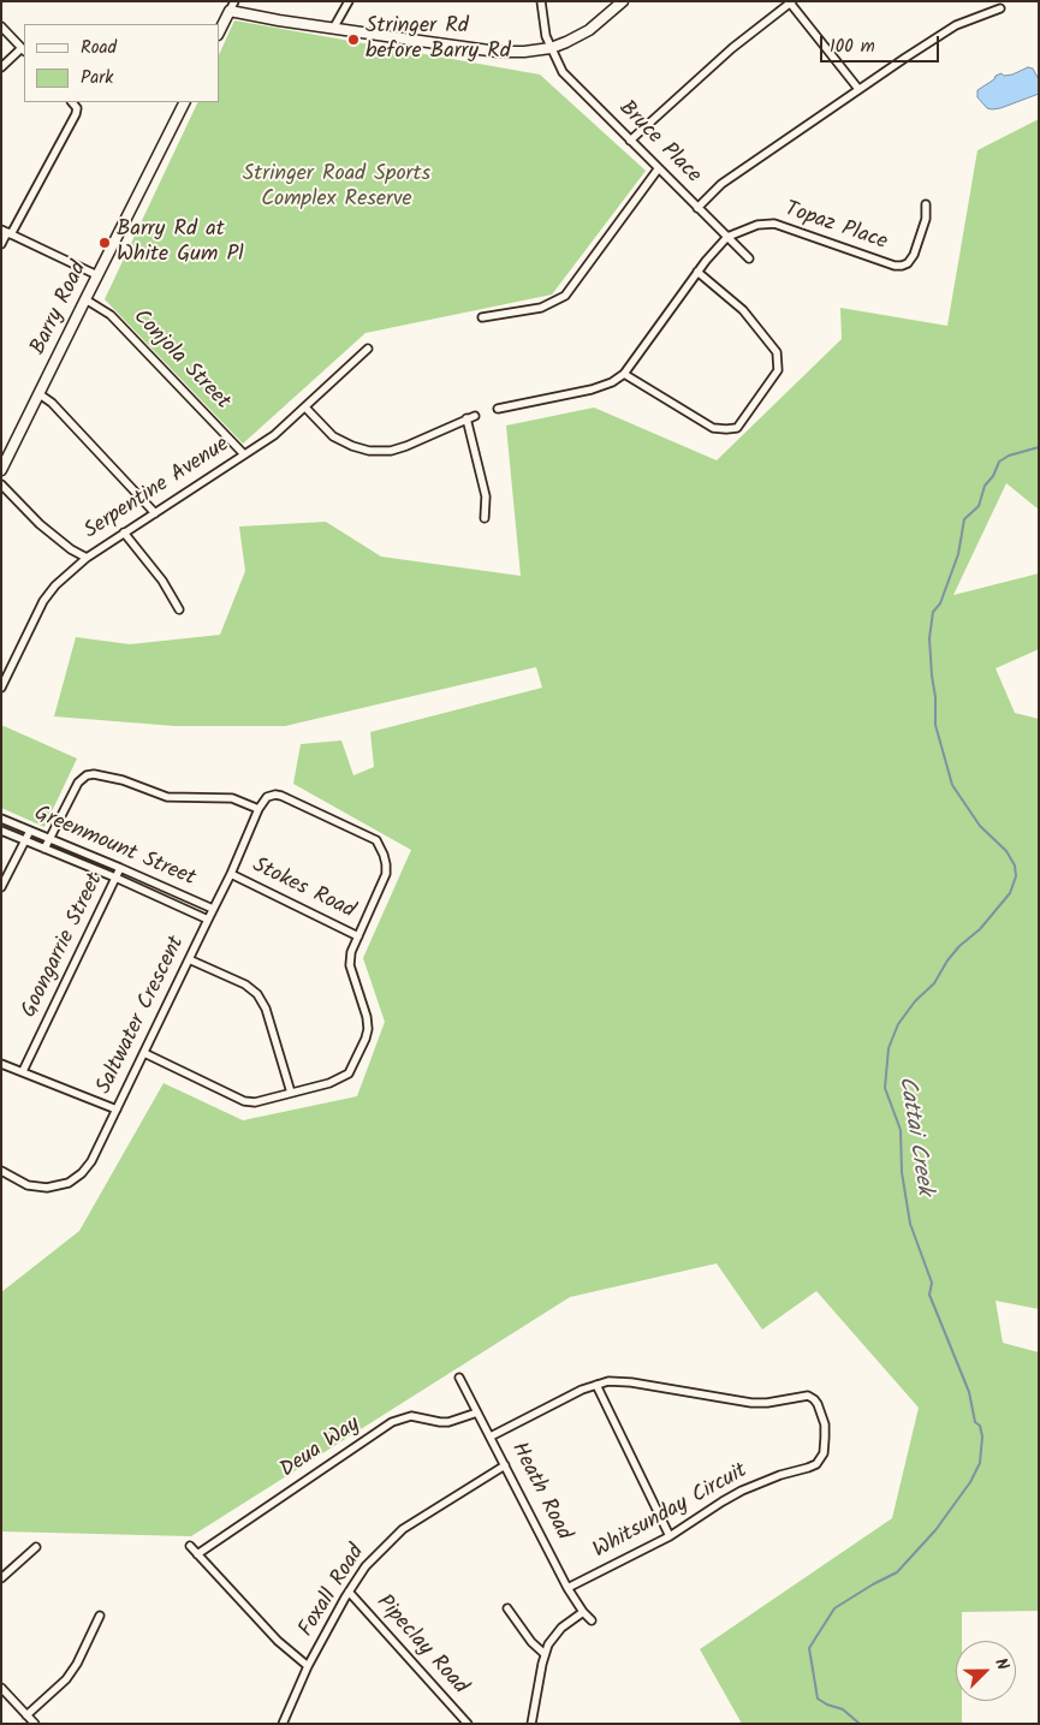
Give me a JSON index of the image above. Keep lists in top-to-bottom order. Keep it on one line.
{"streets":{"street":["Bruce Place","Topaz Place","Barry Road","Conjola Street","Serpentine Avenue","Greenmount Street","Stokes Road","Goongarrie Street","Saltwater Crescent","Deua Way","Heath Road","Whitsunday Circuit","Foxall Road","Pipeclay Road"]},"crossings":[["Bruce Place","Topaz Place"],["Barry Road","Conjola Street"],["Conjola Street","Serpentine Avenue"],["Greenmount Street","Goongarrie Street"],["Greenmount Street","Saltwater Crescent"],["Stokes Road","Saltwater Crescent"],["Deua Way","Heath Road"],["Heath Road","Whitsunday Circuit"],["Heath Road","Foxall Road"],["Foxall Road","Pipeclay Road"]],"water":["Cattai Creek"],"parks":["Stringer Road Sports Complex Reserve"],"places":["Stringer Rd before Barry Rd","Barry Rd at White Gum Pl"],"legend":["Road","Park"],"scale_bar":"100 m","north":"top right"}
